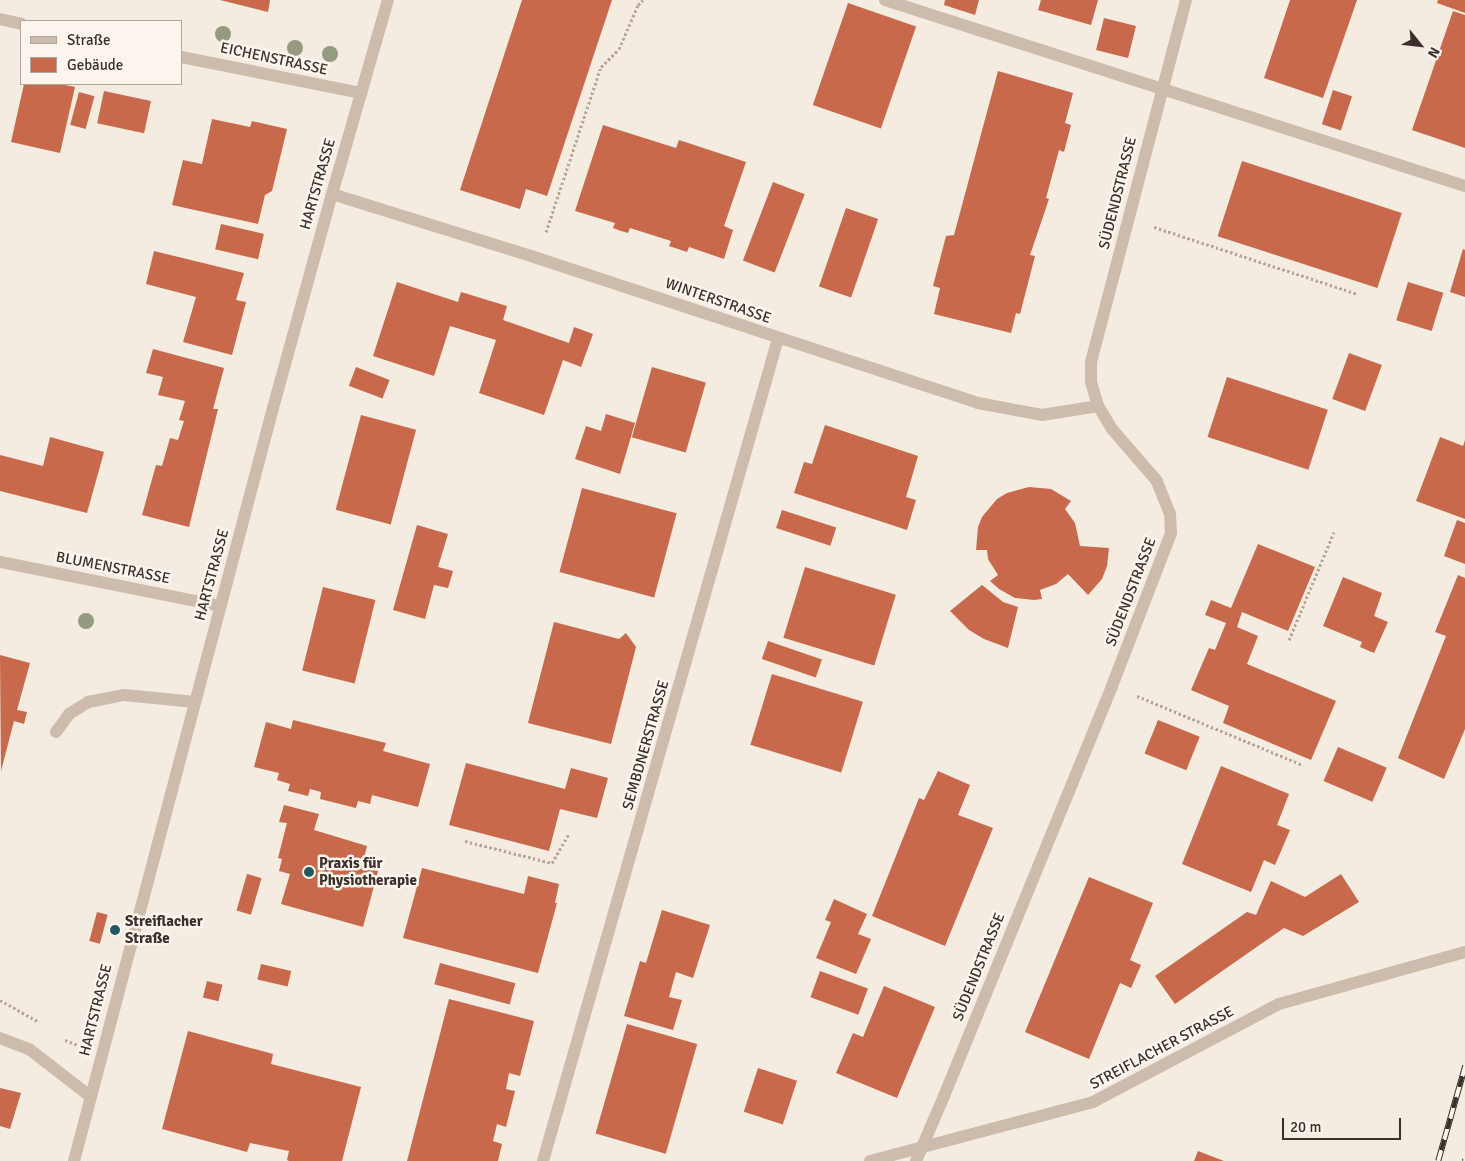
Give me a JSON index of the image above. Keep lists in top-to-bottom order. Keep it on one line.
{"streets":{"street":["EICHENSTRASSE","HARTSTRASSE","SÜDENDSTRASSE","WINTERSTRASSE","BLUMENSTRASSE","SEMBDNERSTRASSE","STREIFLACHER STRASSE"]},"crossings":[["EICHENSTRASSE","HARTSTRASSE"],["HARTSTRASSE","WINTERSTRASSE"],["HARTSTRASSE","BLUMENSTRASSE"],["SÜDENDSTRASSE","WINTERSTRASSE"],["SÜDENDSTRASSE","STREIFLACHER STRASSE"],["WINTERSTRASSE","SEMBDNERSTRASSE"]],"places":["Praxis für Physiotherapie","Streiflacher Straße"],"legend":["Straße","Gebäude"],"scale_bar":"20 m","north":"bottom right"}
